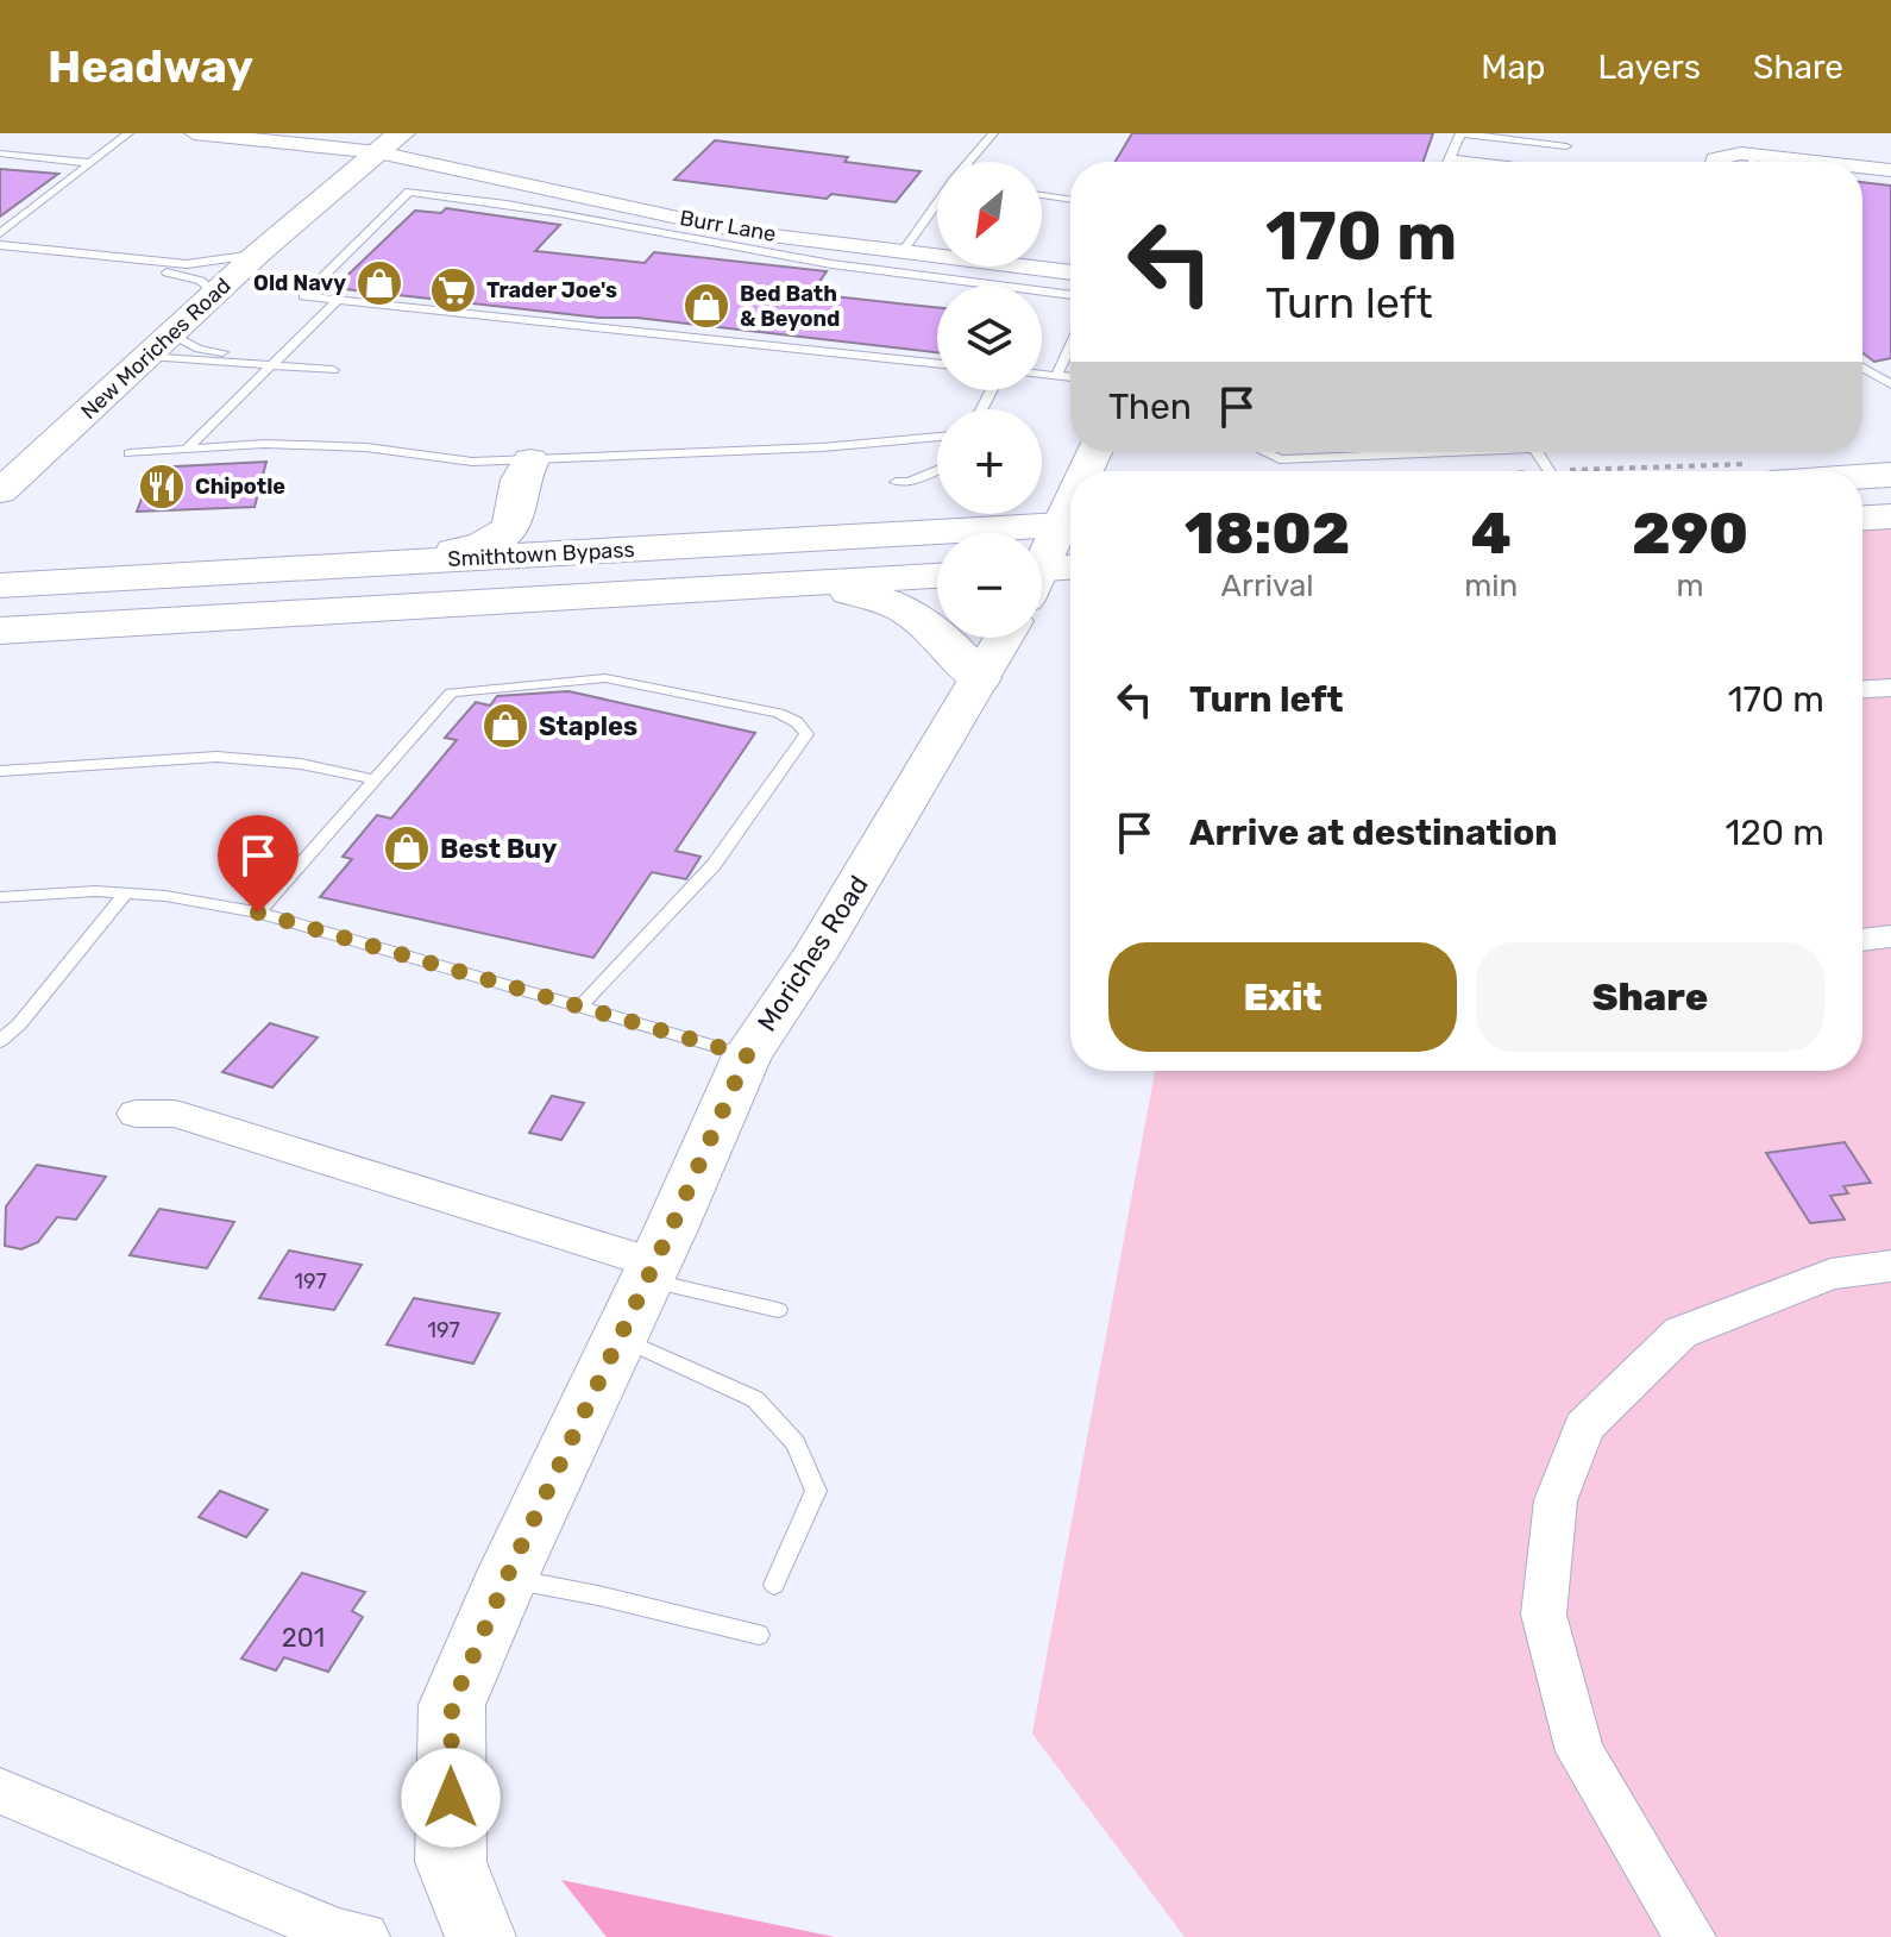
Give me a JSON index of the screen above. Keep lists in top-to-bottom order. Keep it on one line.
{"streets":{"highway":["Smithtown Bypass"],"main road":["New Moriches Road","Moriches Road"],"street":["Burr Lane"]},"crossings":[["Burr Lane","New Moriches Road"]],"places":{"shop":["Old Navy","Bed Bath & Beyond","Staples","Best Buy"],"supermarket":["Trader Joe's"],"restaurant":["Chipotle"]},"house_numbers":["197","197","201"],"north":"bottom left","page":{"header":"Headway","nav":["Map","Layers","Share"],"map_buttons":["+","−"],"turn":["170 m","Turn left"],"then":"Then","eta":["18:02","Arrival","4","min","290","m"],"list":[{"name":"Turn left","value":"170 m"},{"name":"Arrive at destination","value":"120 m"}],"buttons":["Exit","Share"]}}
